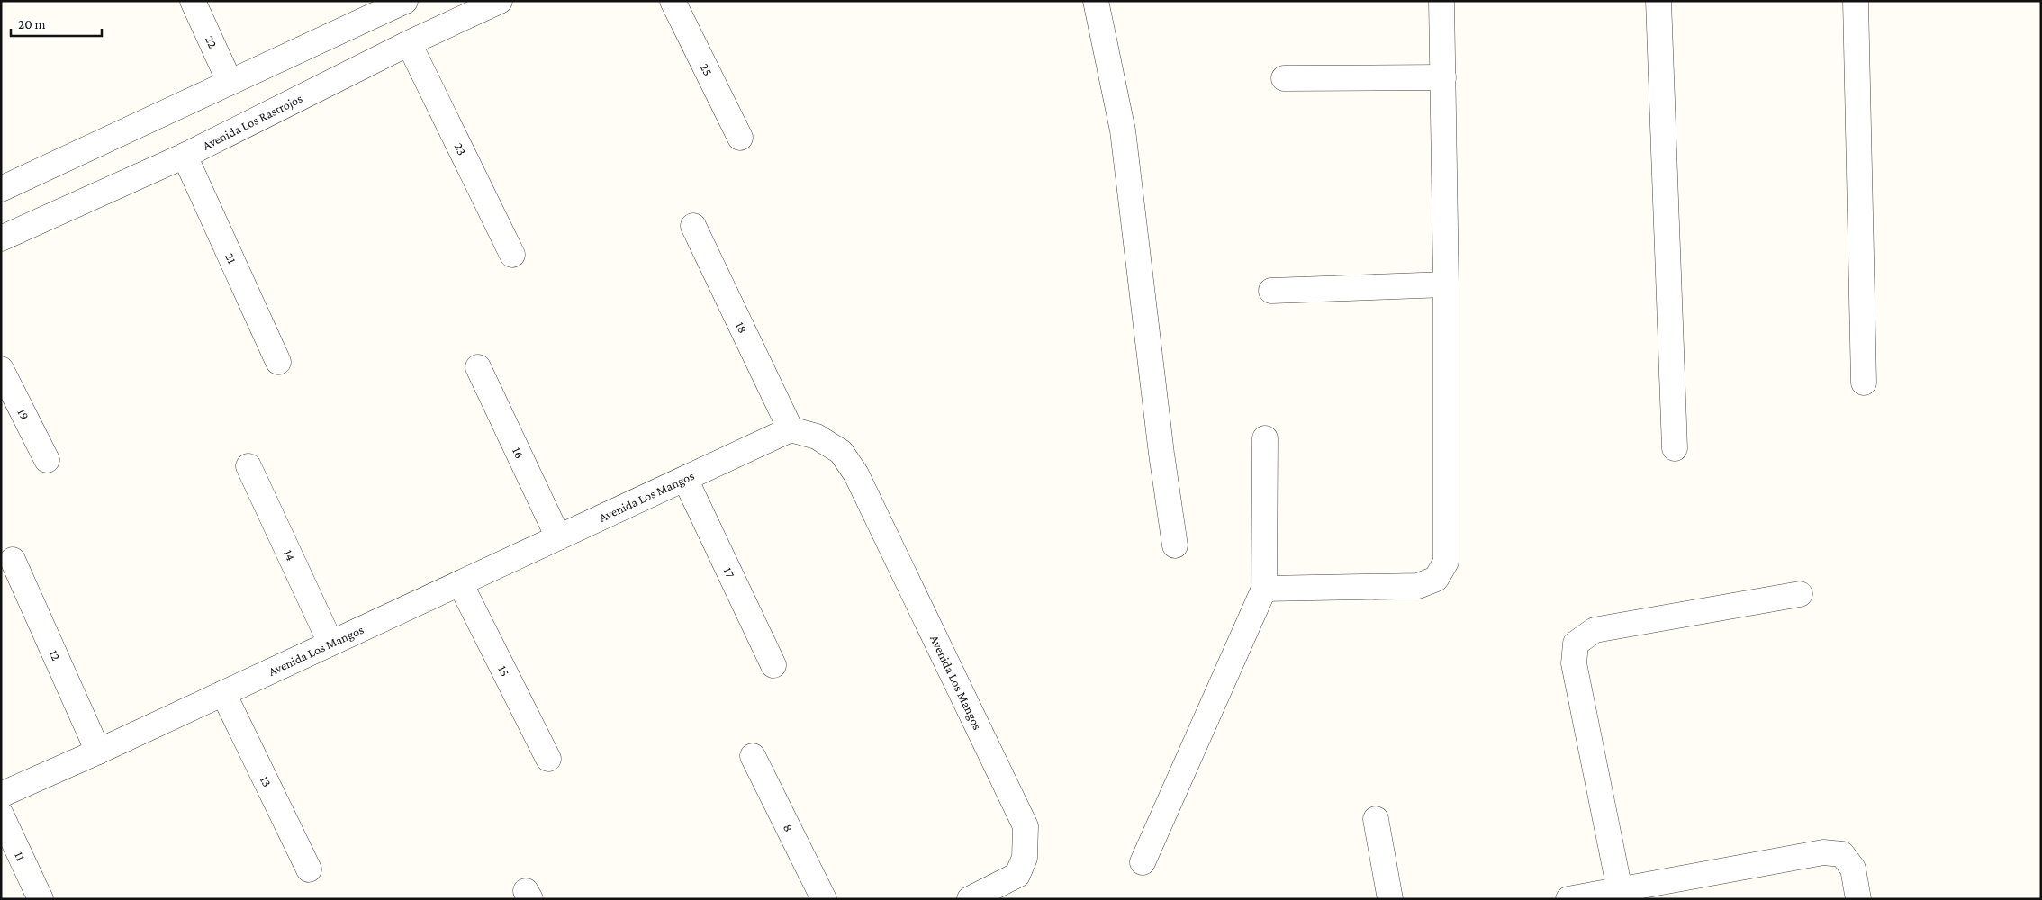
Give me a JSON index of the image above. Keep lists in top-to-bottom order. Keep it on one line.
{"streets":{"street":["22","25","Avenida Los Rastrojos","23","21","18","19","16","Avenida Los Mangos","14","17","12","15","13","8","11"]},"crossings":[["Avenida Los Rastrojos","23"],["Avenida Los Rastrojos","21"],["18","Avenida Los Mangos"],["16","Avenida Los Mangos"],["Avenida Los Mangos","14"],["Avenida Los Mangos","17"],["Avenida Los Mangos","12"],["Avenida Los Mangos","15"],["Avenida Los Mangos","13"]],"scale_bar":"20 m"}
